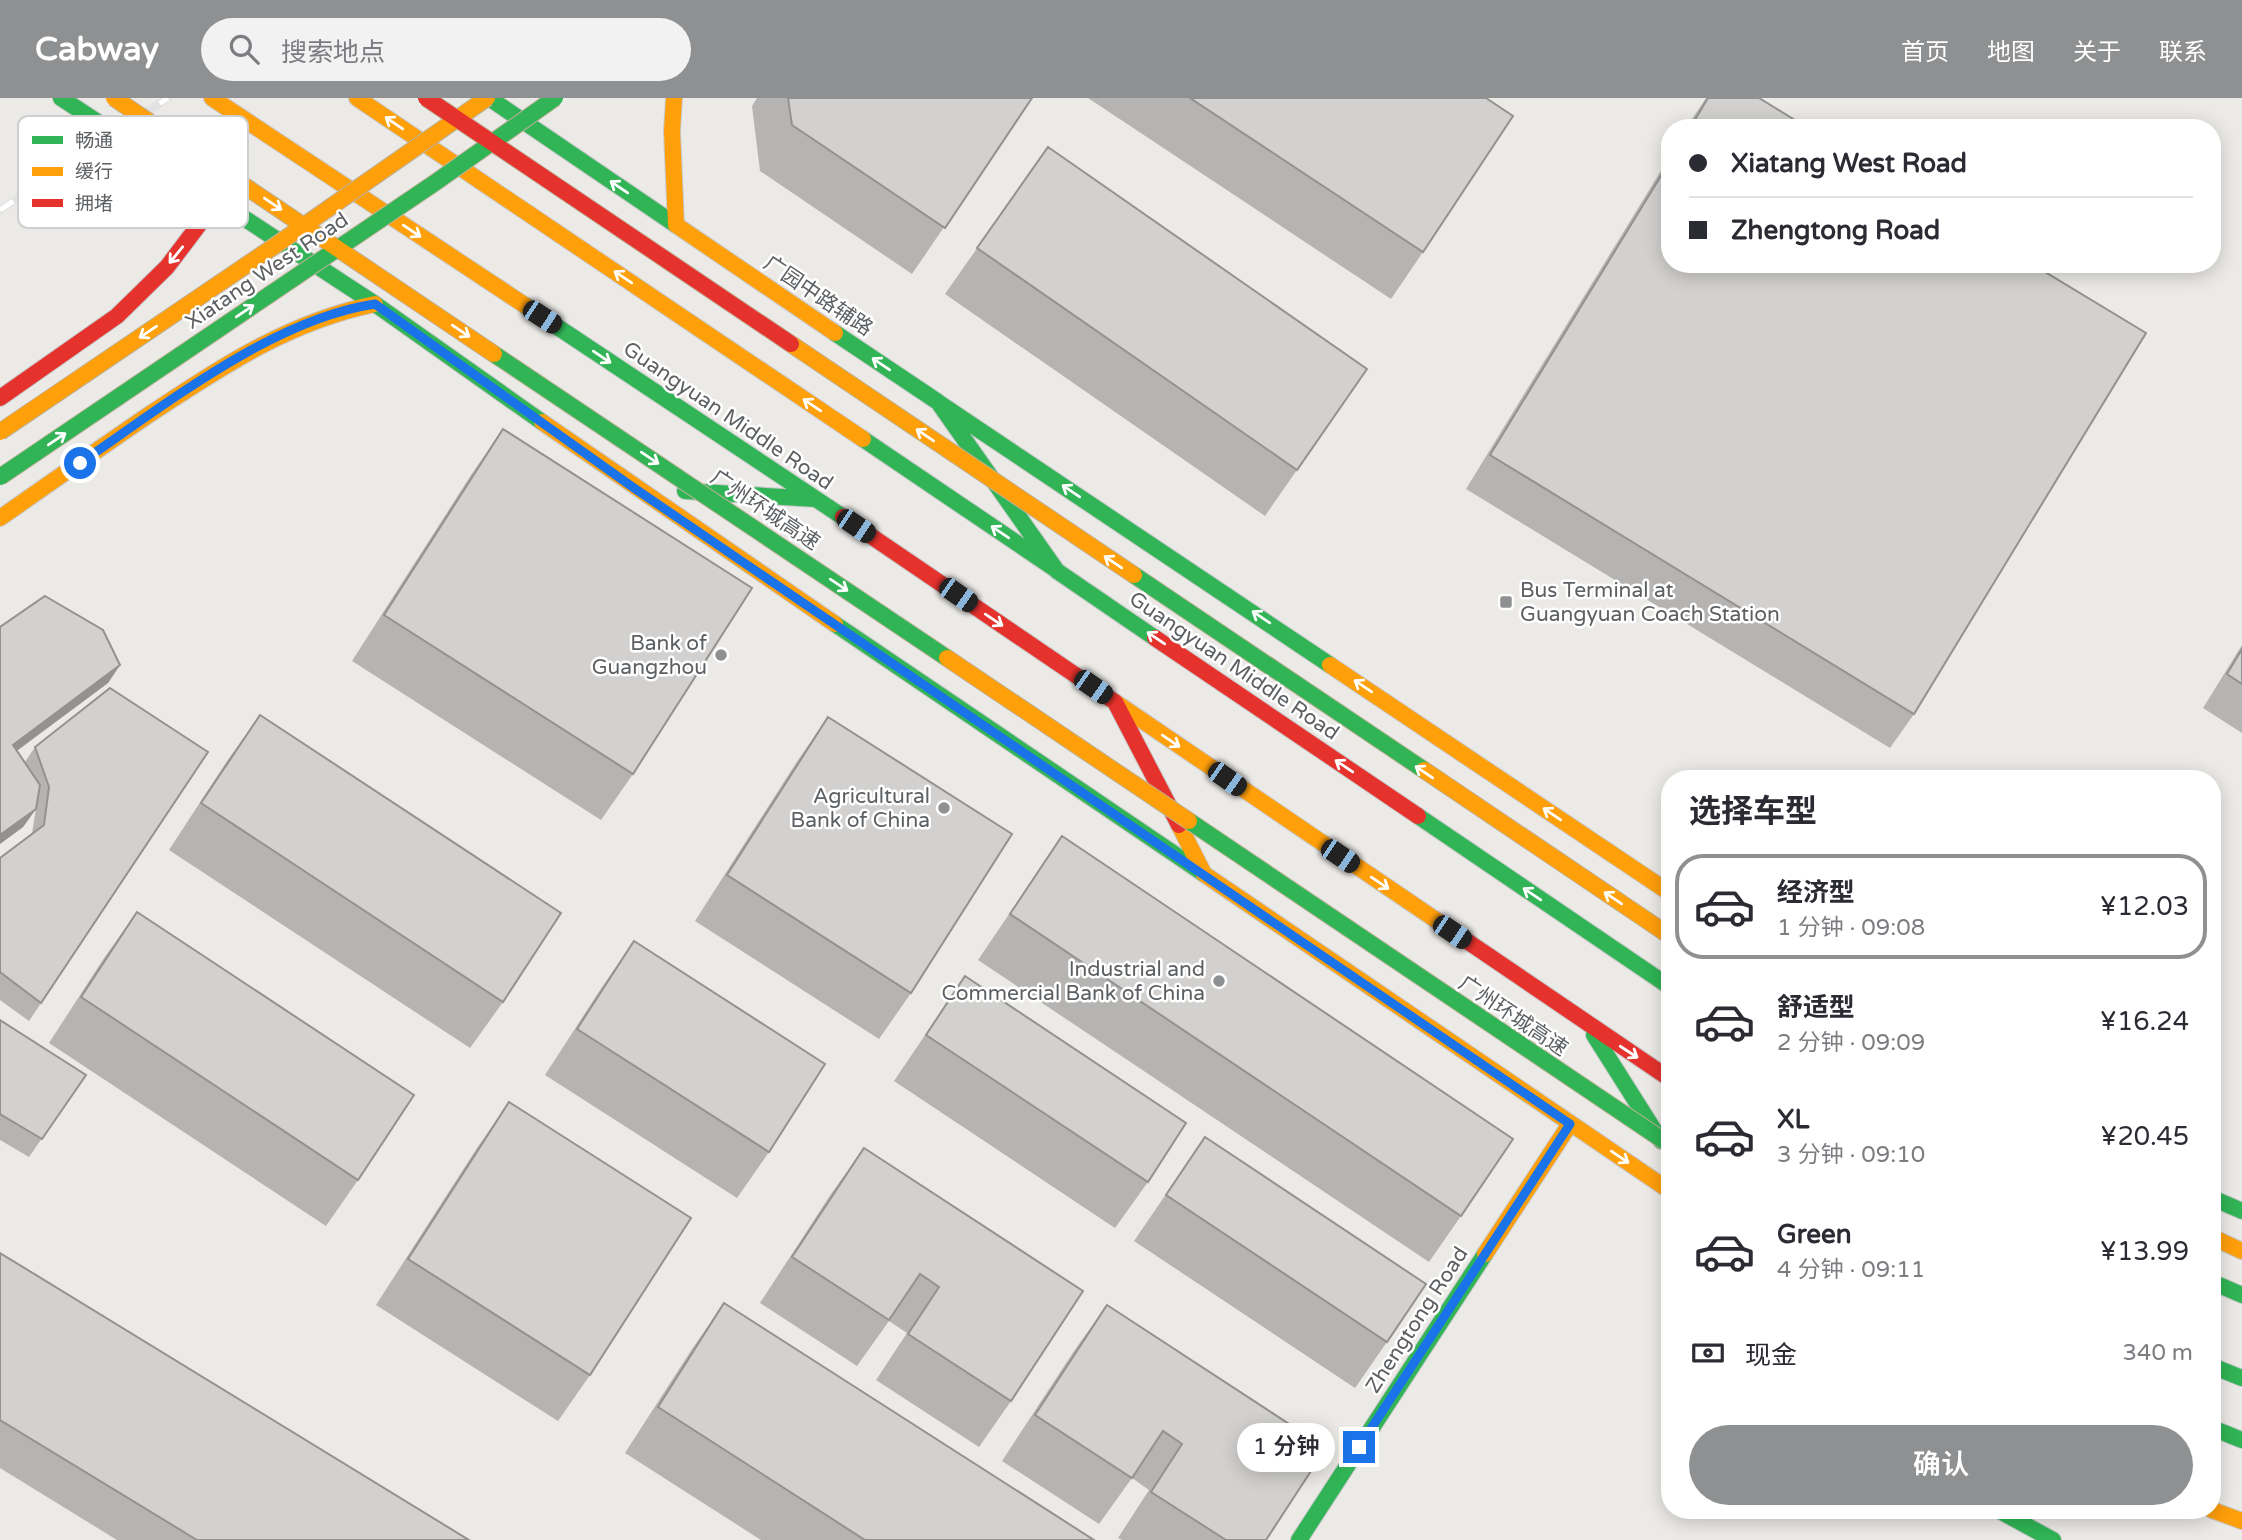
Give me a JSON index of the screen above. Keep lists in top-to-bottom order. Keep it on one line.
{"streets":{"main road":["Xiatang West Road","广园中路辅路","Guangyuan Middle Road","广州环城高速","Zhengtong Road"]},"crossings":[["Xiatang West Road","广园中路辅路"]],"places":{"transit":["Bus Terminal at Guangyuan Coach Station"],"other":["Bank of Guangzhou","Agricultural Bank of China","Industrial and Commercial Bank of China"]},"legend":["畅通","缓行","拥堵"],"page":{"header":"Cabway","search":"搜索地点","nav":["首页","地图","关于","联系"],"banner":["Xiatang West Road","Zhengtong Road"],"heading":"选择车型","list":[{"name":"经济型","note":"1 分钟 · 09:08","value":"¥12.03"},{"name":"舒适型","note":"2 分钟 · 09:09","value":"¥16.24"},{"name":"XL","note":"3 分钟 · 09:10","value":"¥20.45"},{"name":"Green","note":"4 分钟 · 09:11","value":"¥13.99"}],"pay":["现金","340 m"],"buttons":"确认","bubble":"1 分钟"}}
